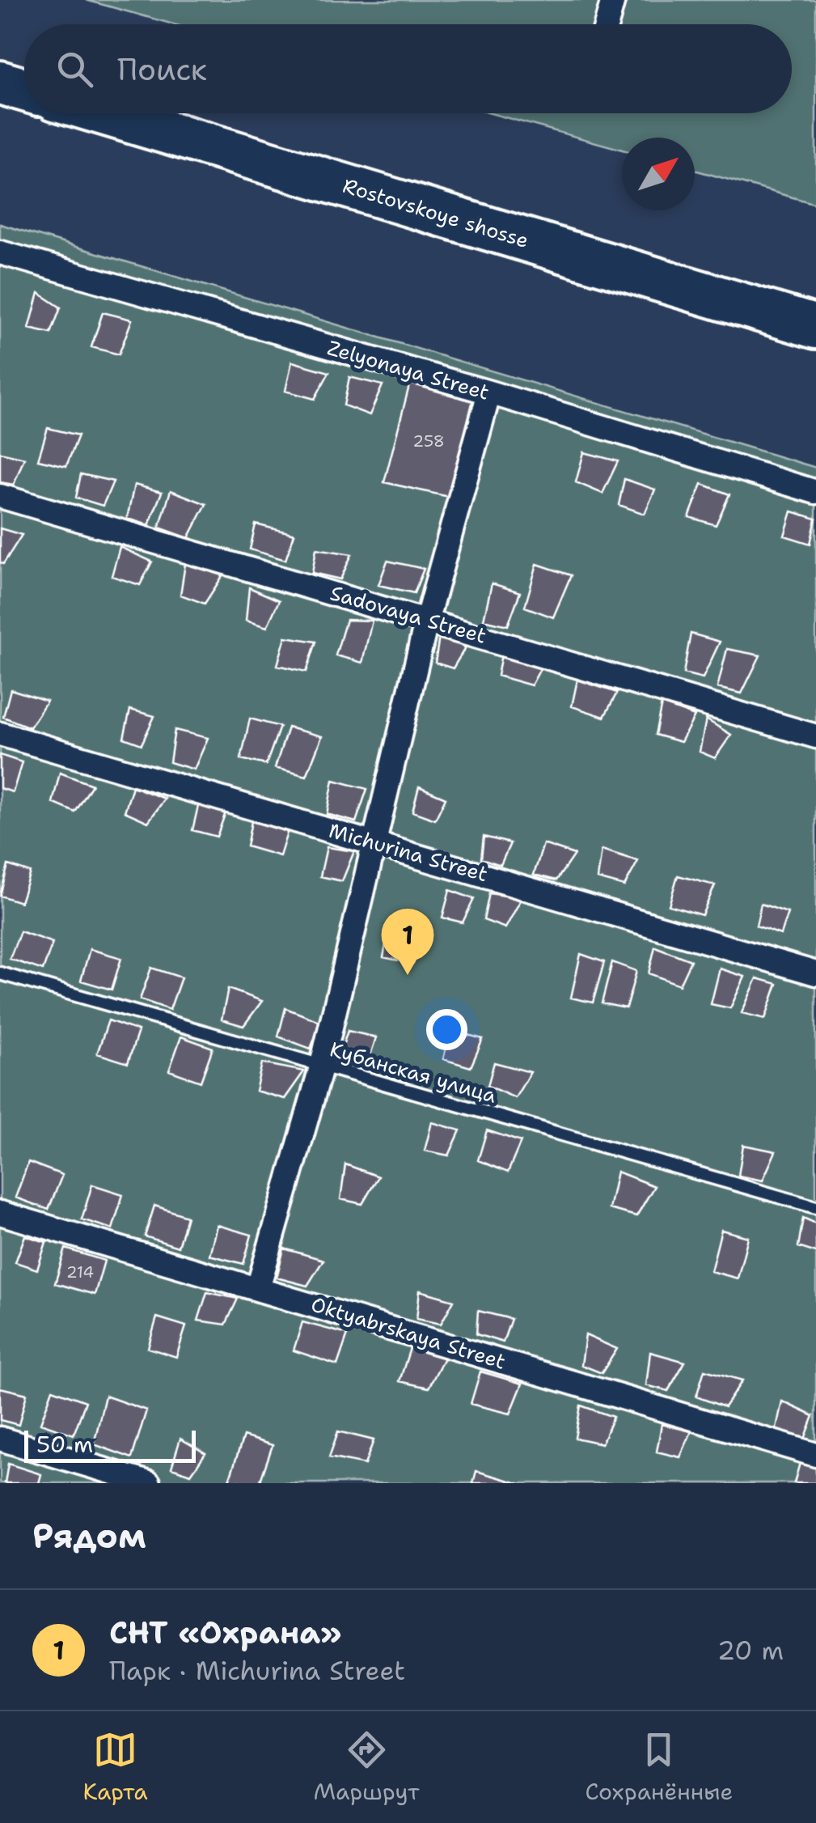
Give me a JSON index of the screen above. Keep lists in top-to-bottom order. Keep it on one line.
{"streets":{"highway":["Rostovskoye shosse"],"street":["Zelyonaya Street","Sadovaya Street","Michurina Street","Oktyabrskaya Street"],"lane":["Кубанская улица"]},"house_numbers":["258","214"],"scale_bar":"50 m","north":"top right","page":{"search":"Поиск","pins":"1","scale":"50 m","heading":"Рядом","list":[{"mark":"1","name":"СНТ «Охрана»","note":"Парк · Michurina Street","value":"20 m"}],"nav":["Карта","Маршрут","Сохранённые"]}}
